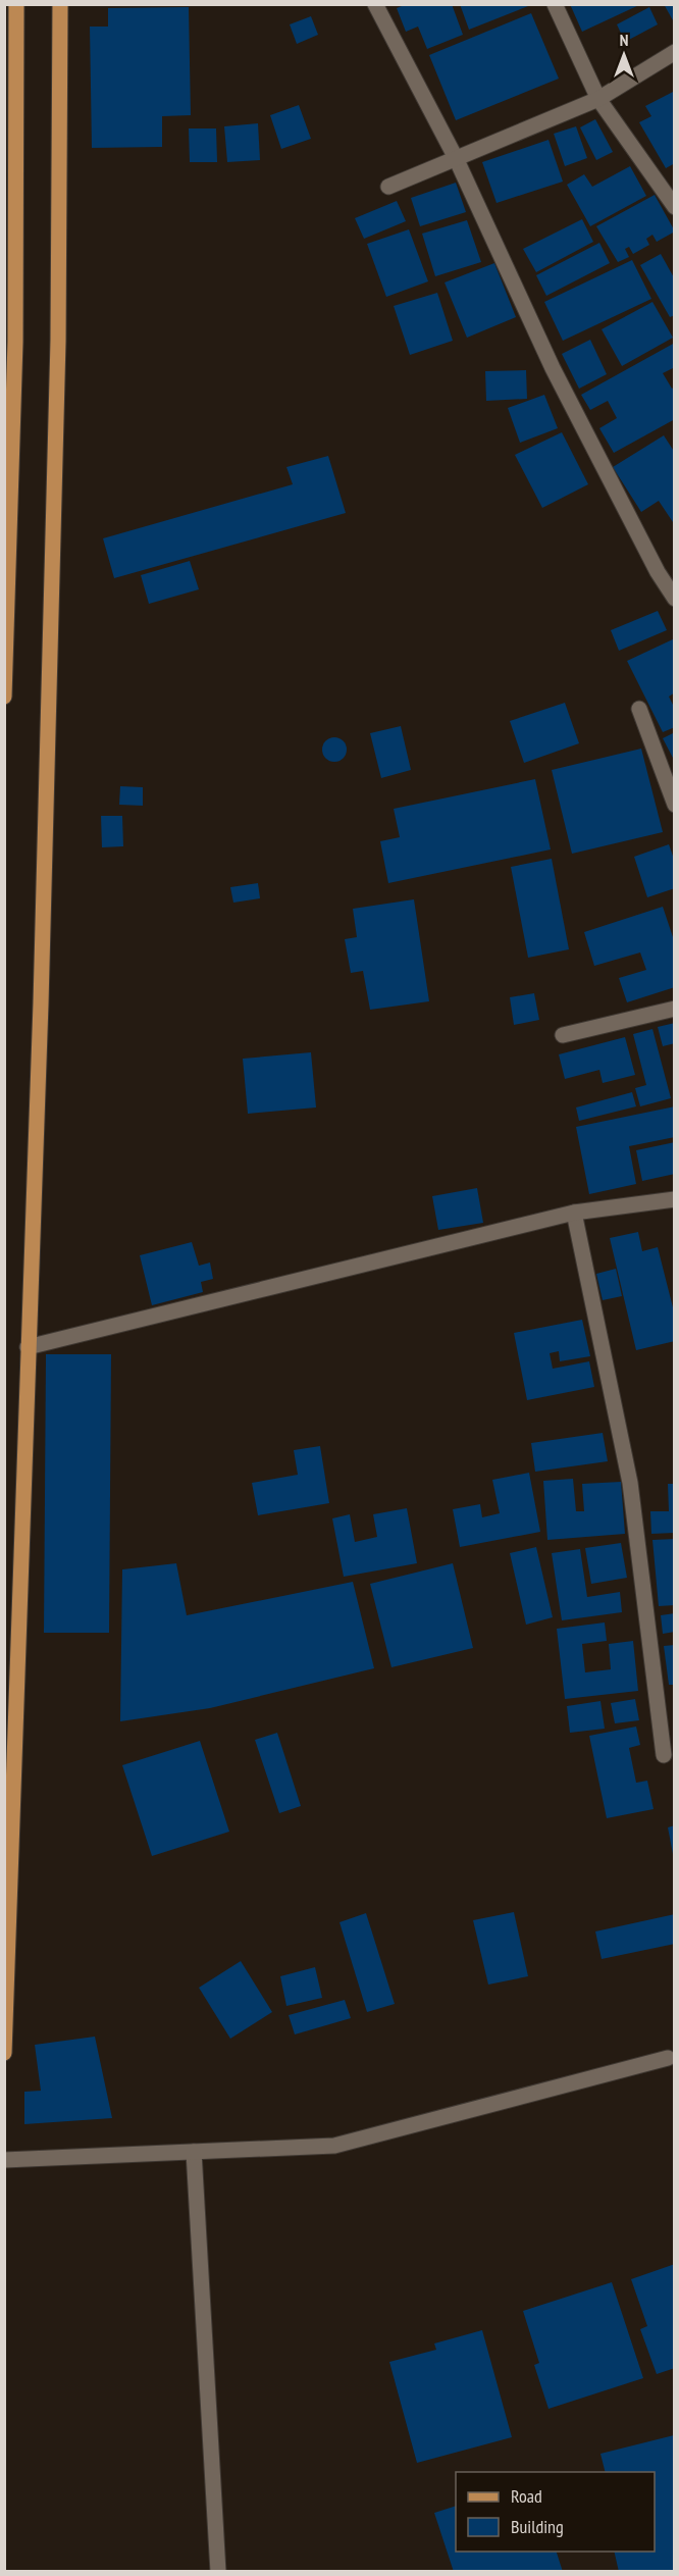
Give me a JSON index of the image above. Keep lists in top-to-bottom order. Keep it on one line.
{"legend":["Road","Building"],"north":"top"}
